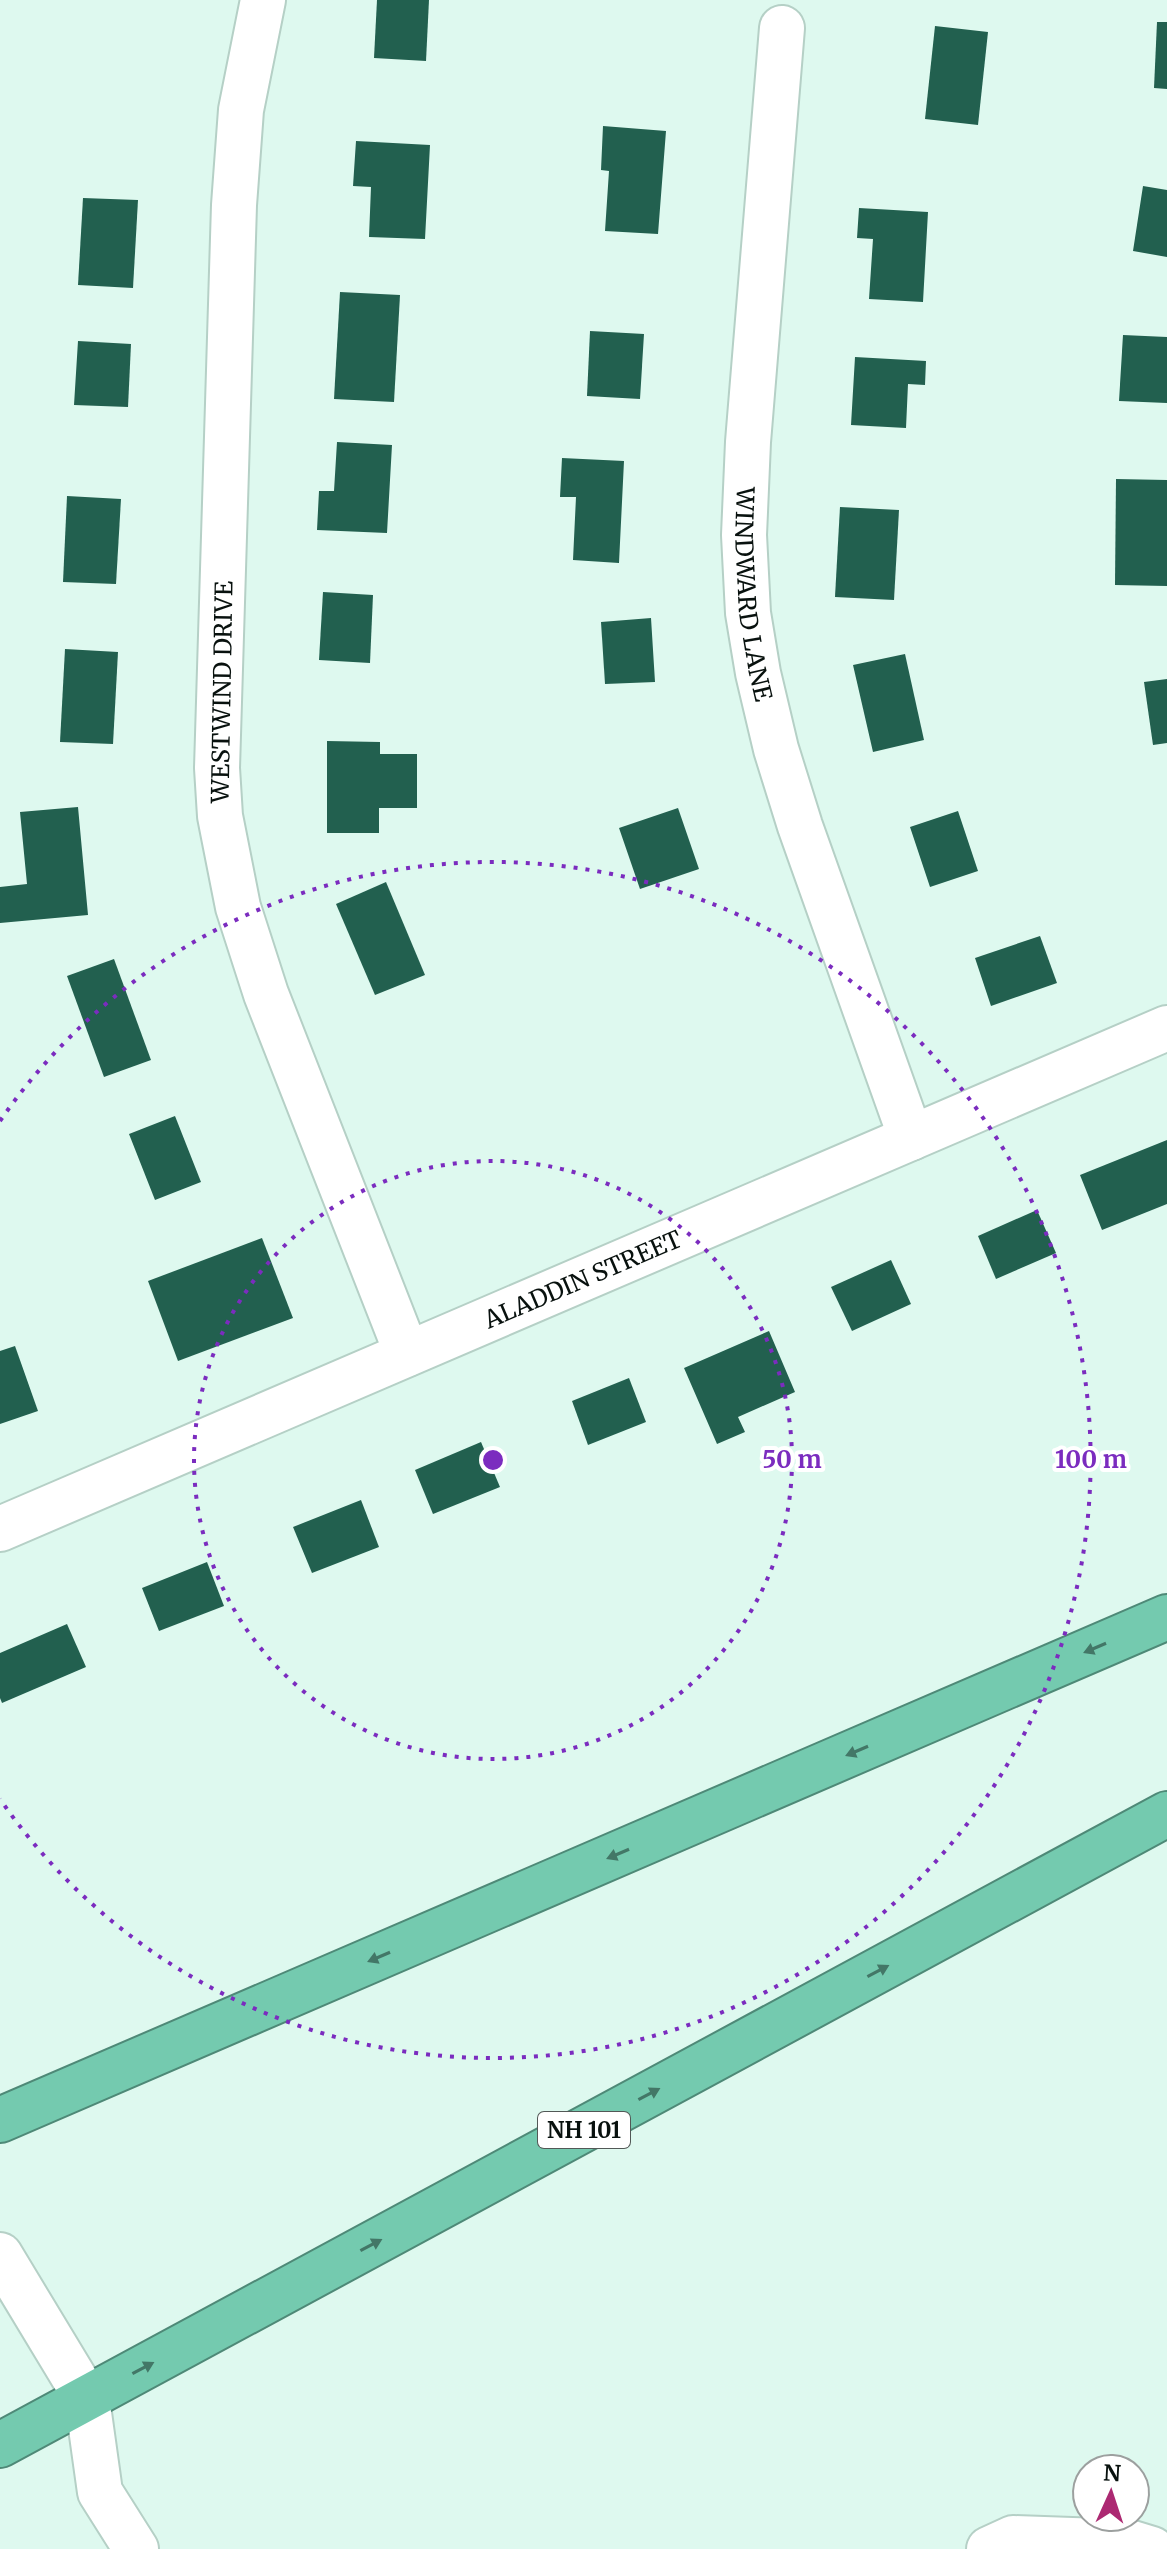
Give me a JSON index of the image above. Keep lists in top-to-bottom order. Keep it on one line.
{"streets":{"highway":["NH 101"],"street":["WINDWARD LANE","WESTWIND DRIVE","ALADDIN STREET"]},"crossings":[["WINDWARD LANE","ALADDIN STREET"],["WESTWIND DRIVE","ALADDIN STREET"]],"north":"top","rings":["50 m","100 m"]}
